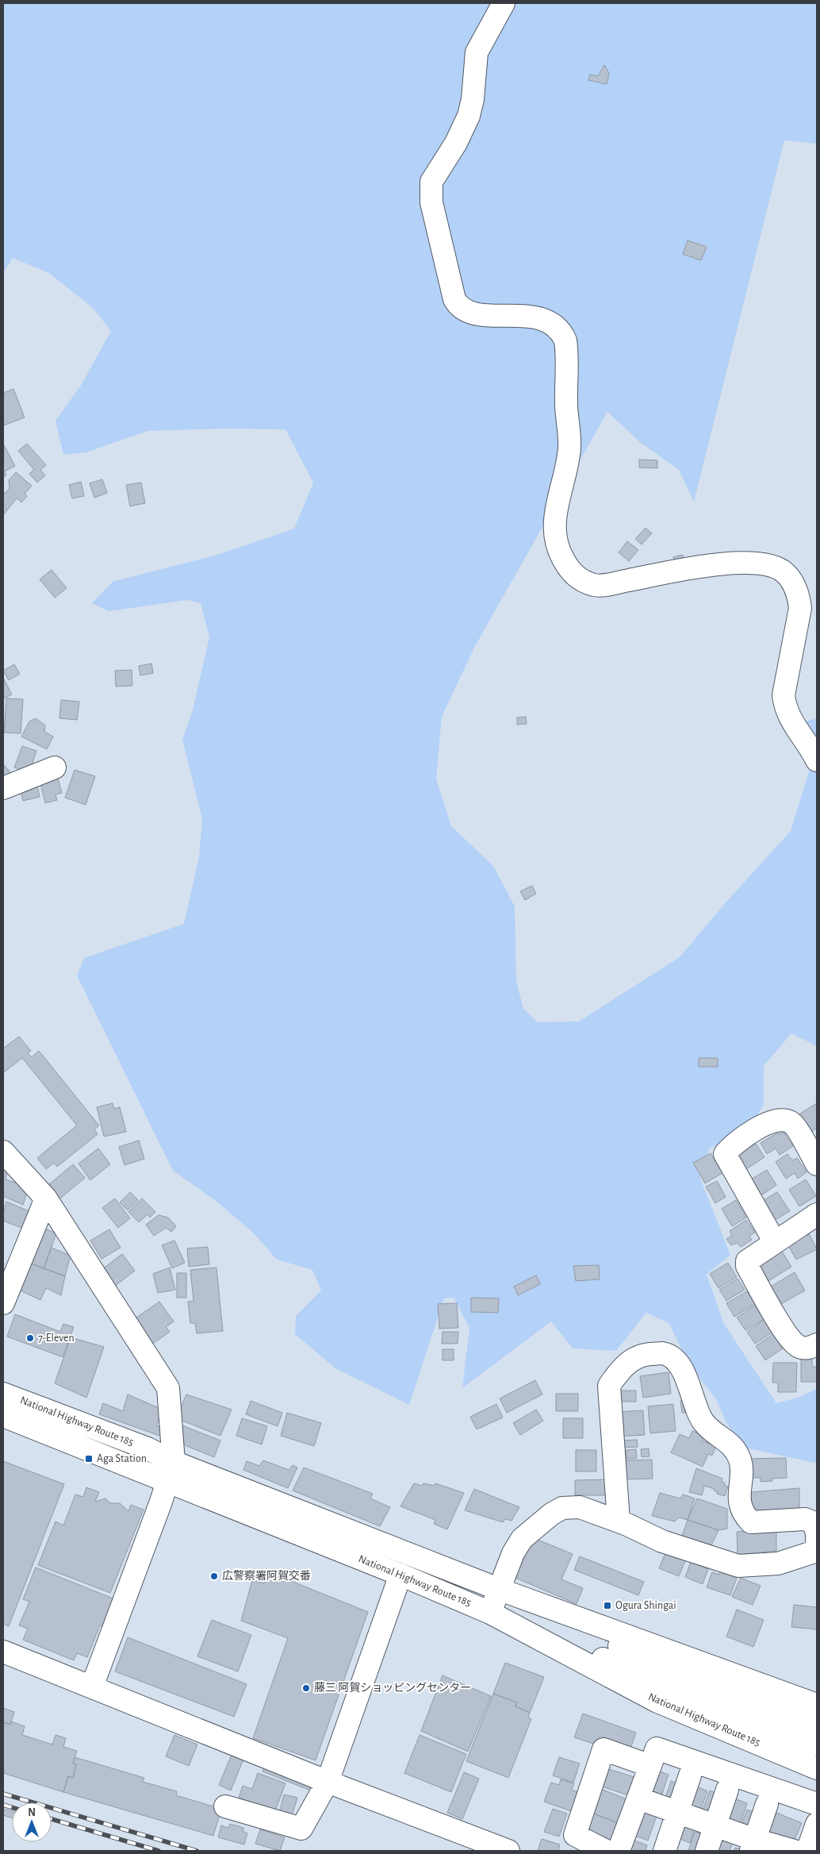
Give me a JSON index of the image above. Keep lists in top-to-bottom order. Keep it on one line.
{"streets":{"main road":["National Highway Route 185"]},"places":{"other":["7-Eleven","広警察署阿賀交番","藤三 阿賀ショッピングセンター"],"transit":["Aga Station","Ogura Shingai"]},"north":"top"}
